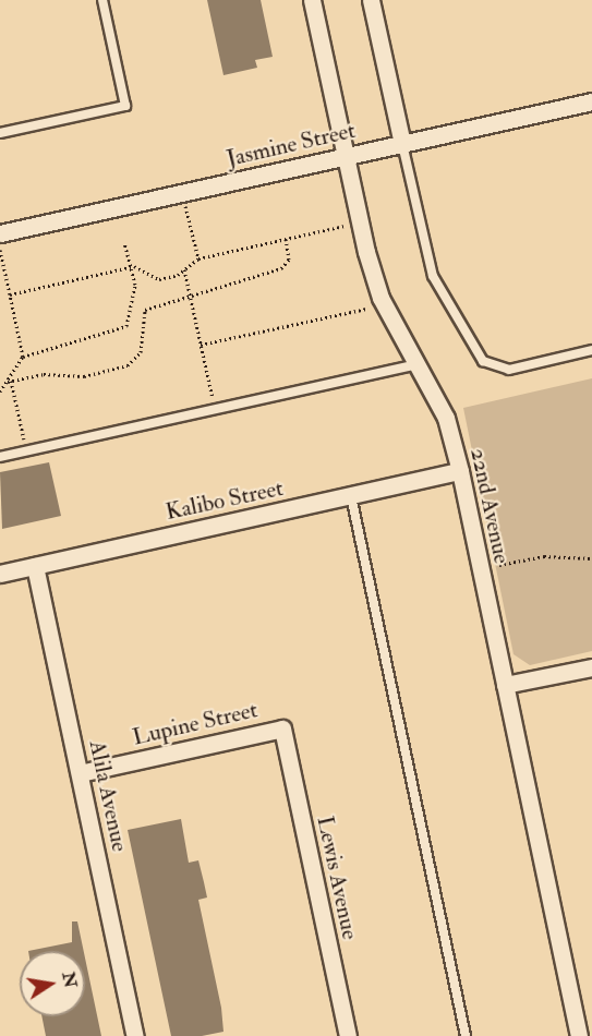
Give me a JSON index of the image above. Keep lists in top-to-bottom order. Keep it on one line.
{"streets":{"street":["Jasmine Street","Kalibo Street","22nd Avenue","Lupine Street","Alila Avenue","Lewis Avenue"]},"crossings":[["Jasmine Street","22nd Avenue"],["Kalibo Street","22nd Avenue"],["Kalibo Street","Alila Avenue"],["Lupine Street","Alila Avenue"],["Lupine Street","Lewis Avenue"]],"north":"right"}
